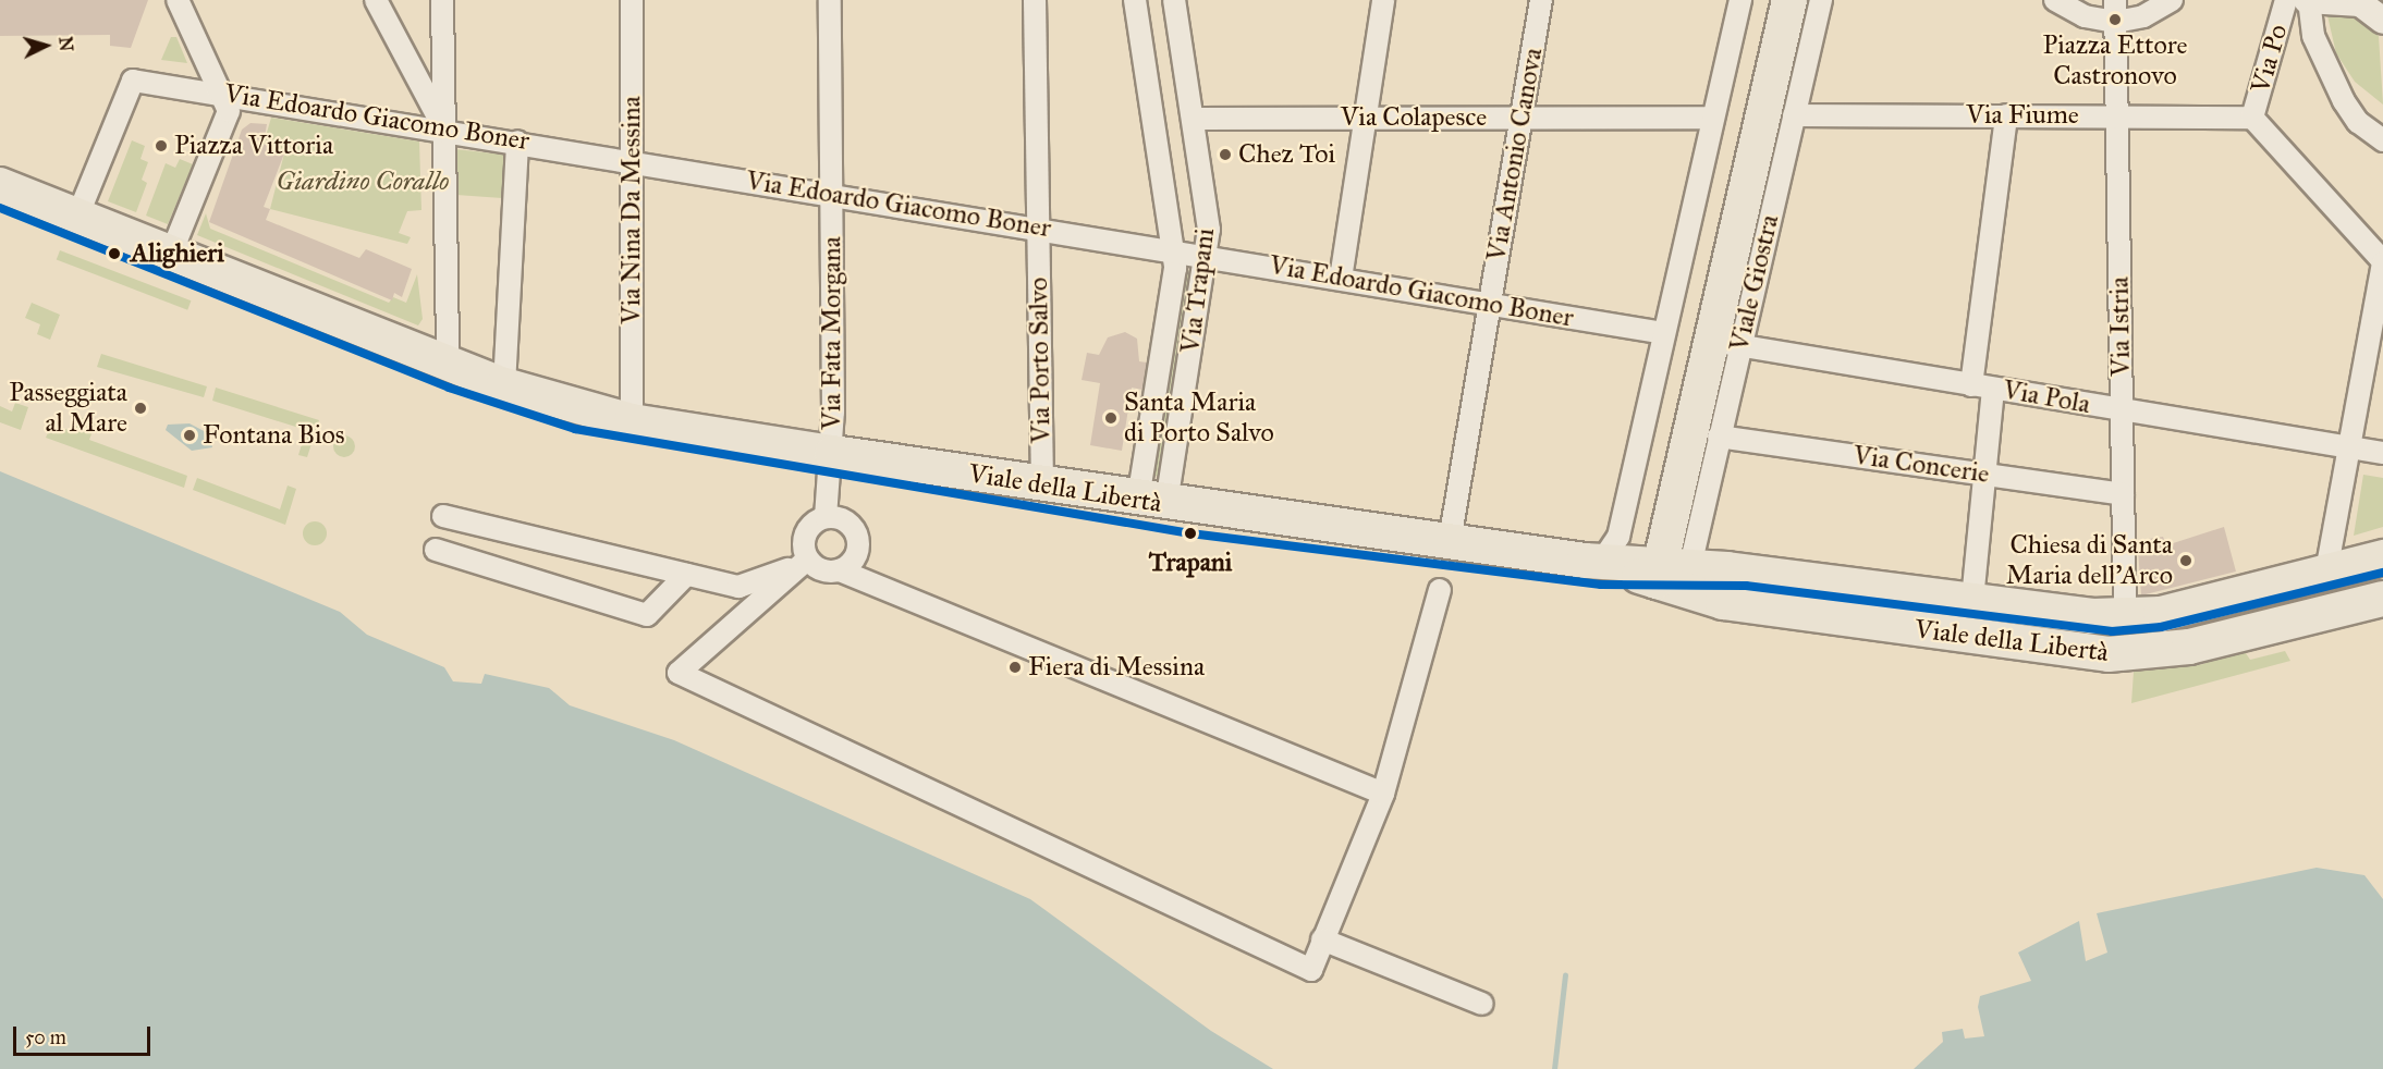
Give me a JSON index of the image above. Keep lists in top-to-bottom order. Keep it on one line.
{"streets":{"main road":["Viale Giostra","Viale della Libertà"],"street":["Via Po","Via Fiume","Via Edoardo Giacomo Boner","Via Colapesce","Via Antonio Canova","Via Nina Da Messina","Via Trapani","Via Istria","Via Fata Morgana","Via Porto Salvo","Via Pola","Via Concerie"]},"crossings":[["Via Po","Via Fiume"],["Via Fiume","Viale Giostra"],["Via Fiume","Via Istria"],["Via Edoardo Giacomo Boner","Via Antonio Canova"],["Via Edoardo Giacomo Boner","Via Nina Da Messina"],["Via Edoardo Giacomo Boner","Via Trapani"],["Via Edoardo Giacomo Boner","Via Fata Morgana"],["Via Edoardo Giacomo Boner","Via Porto Salvo"],["Via Edoardo Giacomo Boner","Viale della Libertà"],["Via Colapesce","Via Antonio Canova"],["Via Colapesce","Via Trapani"],["Via Antonio Canova","Viale della Libertà"],["Via Nina Da Messina","Viale della Libertà"],["Viale Giostra","Via Pola"],["Viale Giostra","Via Concerie"],["Viale Giostra","Viale della Libertà"],["Via Trapani","Viale della Libertà"],["Via Istria","Via Pola"],["Via Istria","Via Concerie"],["Via Istria","Viale della Libertà"],["Via Fata Morgana","Viale della Libertà"],["Via Porto Salvo","Viale della Libertà"]],"parks":["Giardino Corallo"],"places":["Piazza Ettore Castronovo","Piazza Vittoria","Chez Toi","Alighieri","Passeggiata al Mare","Santa Maria di Porto Salvo","Fontana Bios","Trapani","Chiesa di Santa Maria dell'Arco","Fiera di Messina"],"scale_bar":"50 m","north":"right"}
